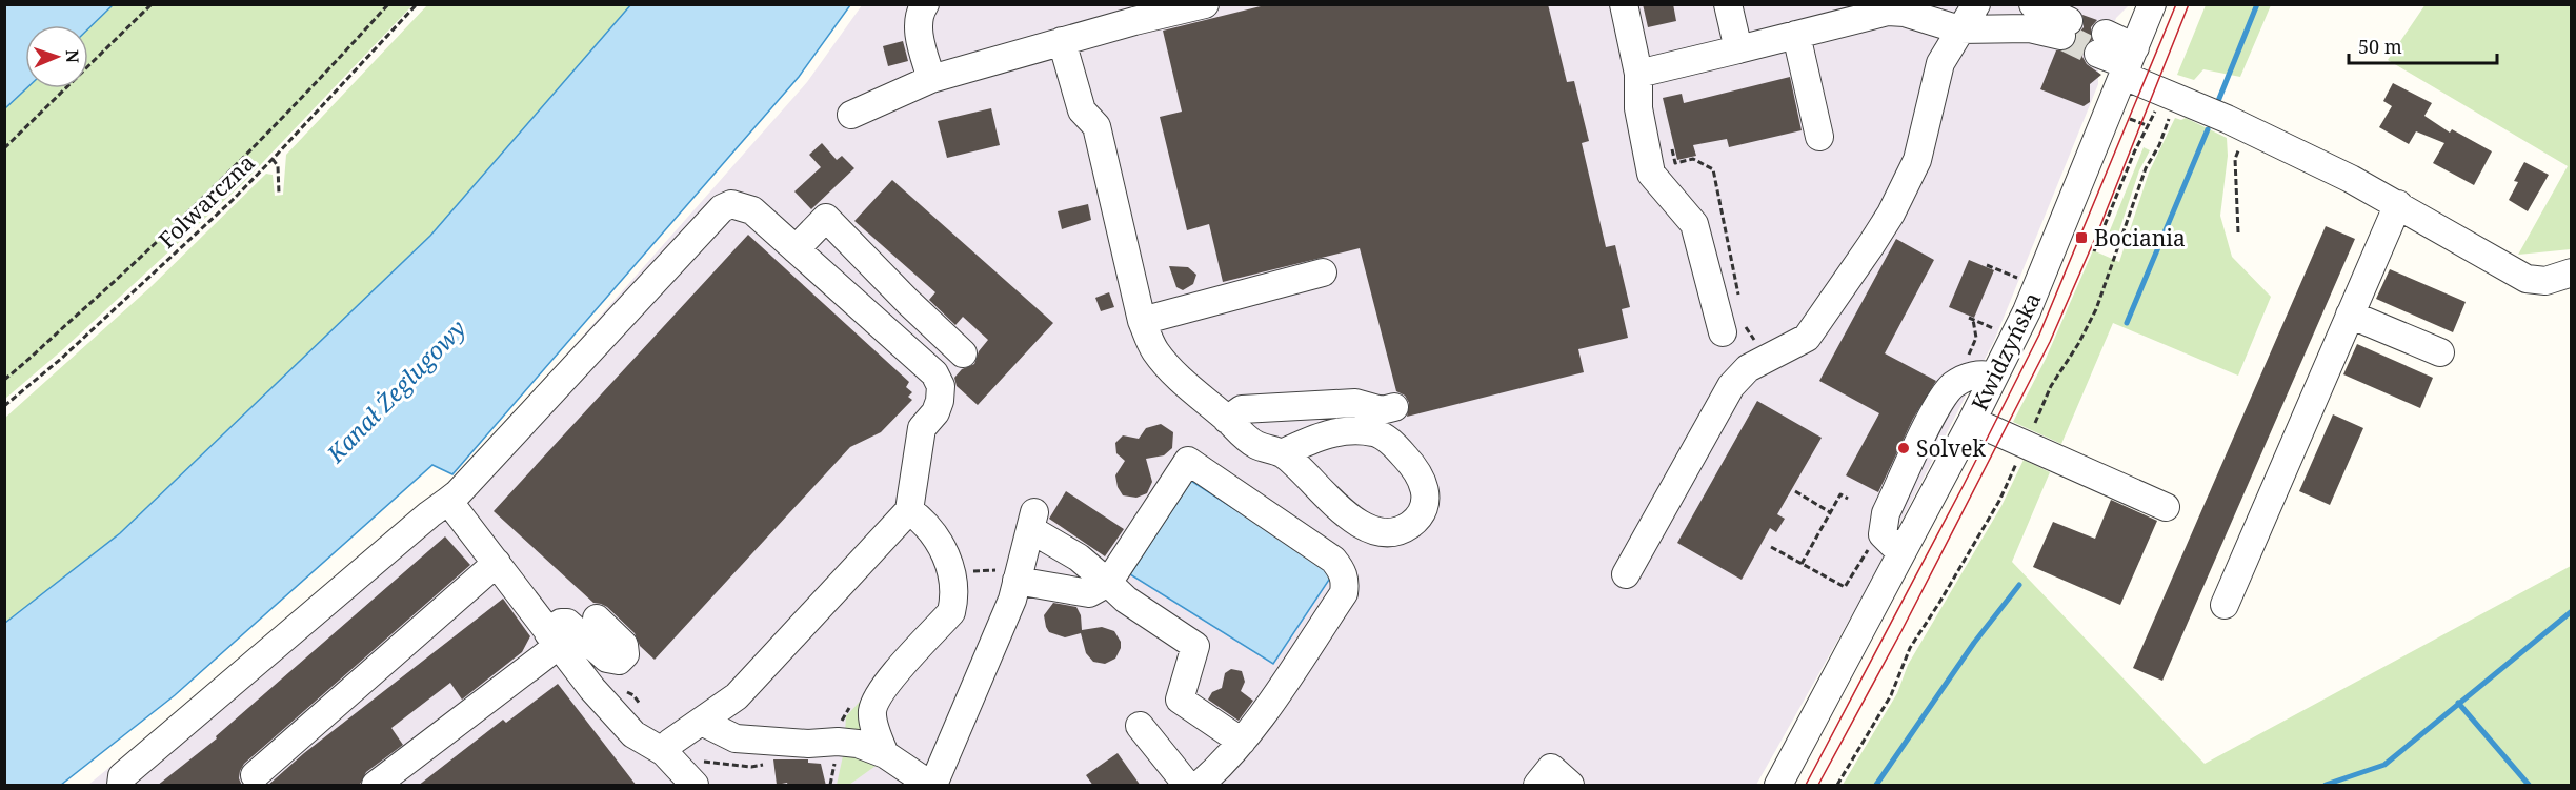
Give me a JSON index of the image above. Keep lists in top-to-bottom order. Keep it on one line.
{"streets":{"street":["Kwidzyńska"],"path":["Folwarczna"]},"water":["Kanał Żeglugowy"],"places":{"transit":["Bociania"],"other":["Solvek"]},"scale_bar":"50 m","north":"right"}
